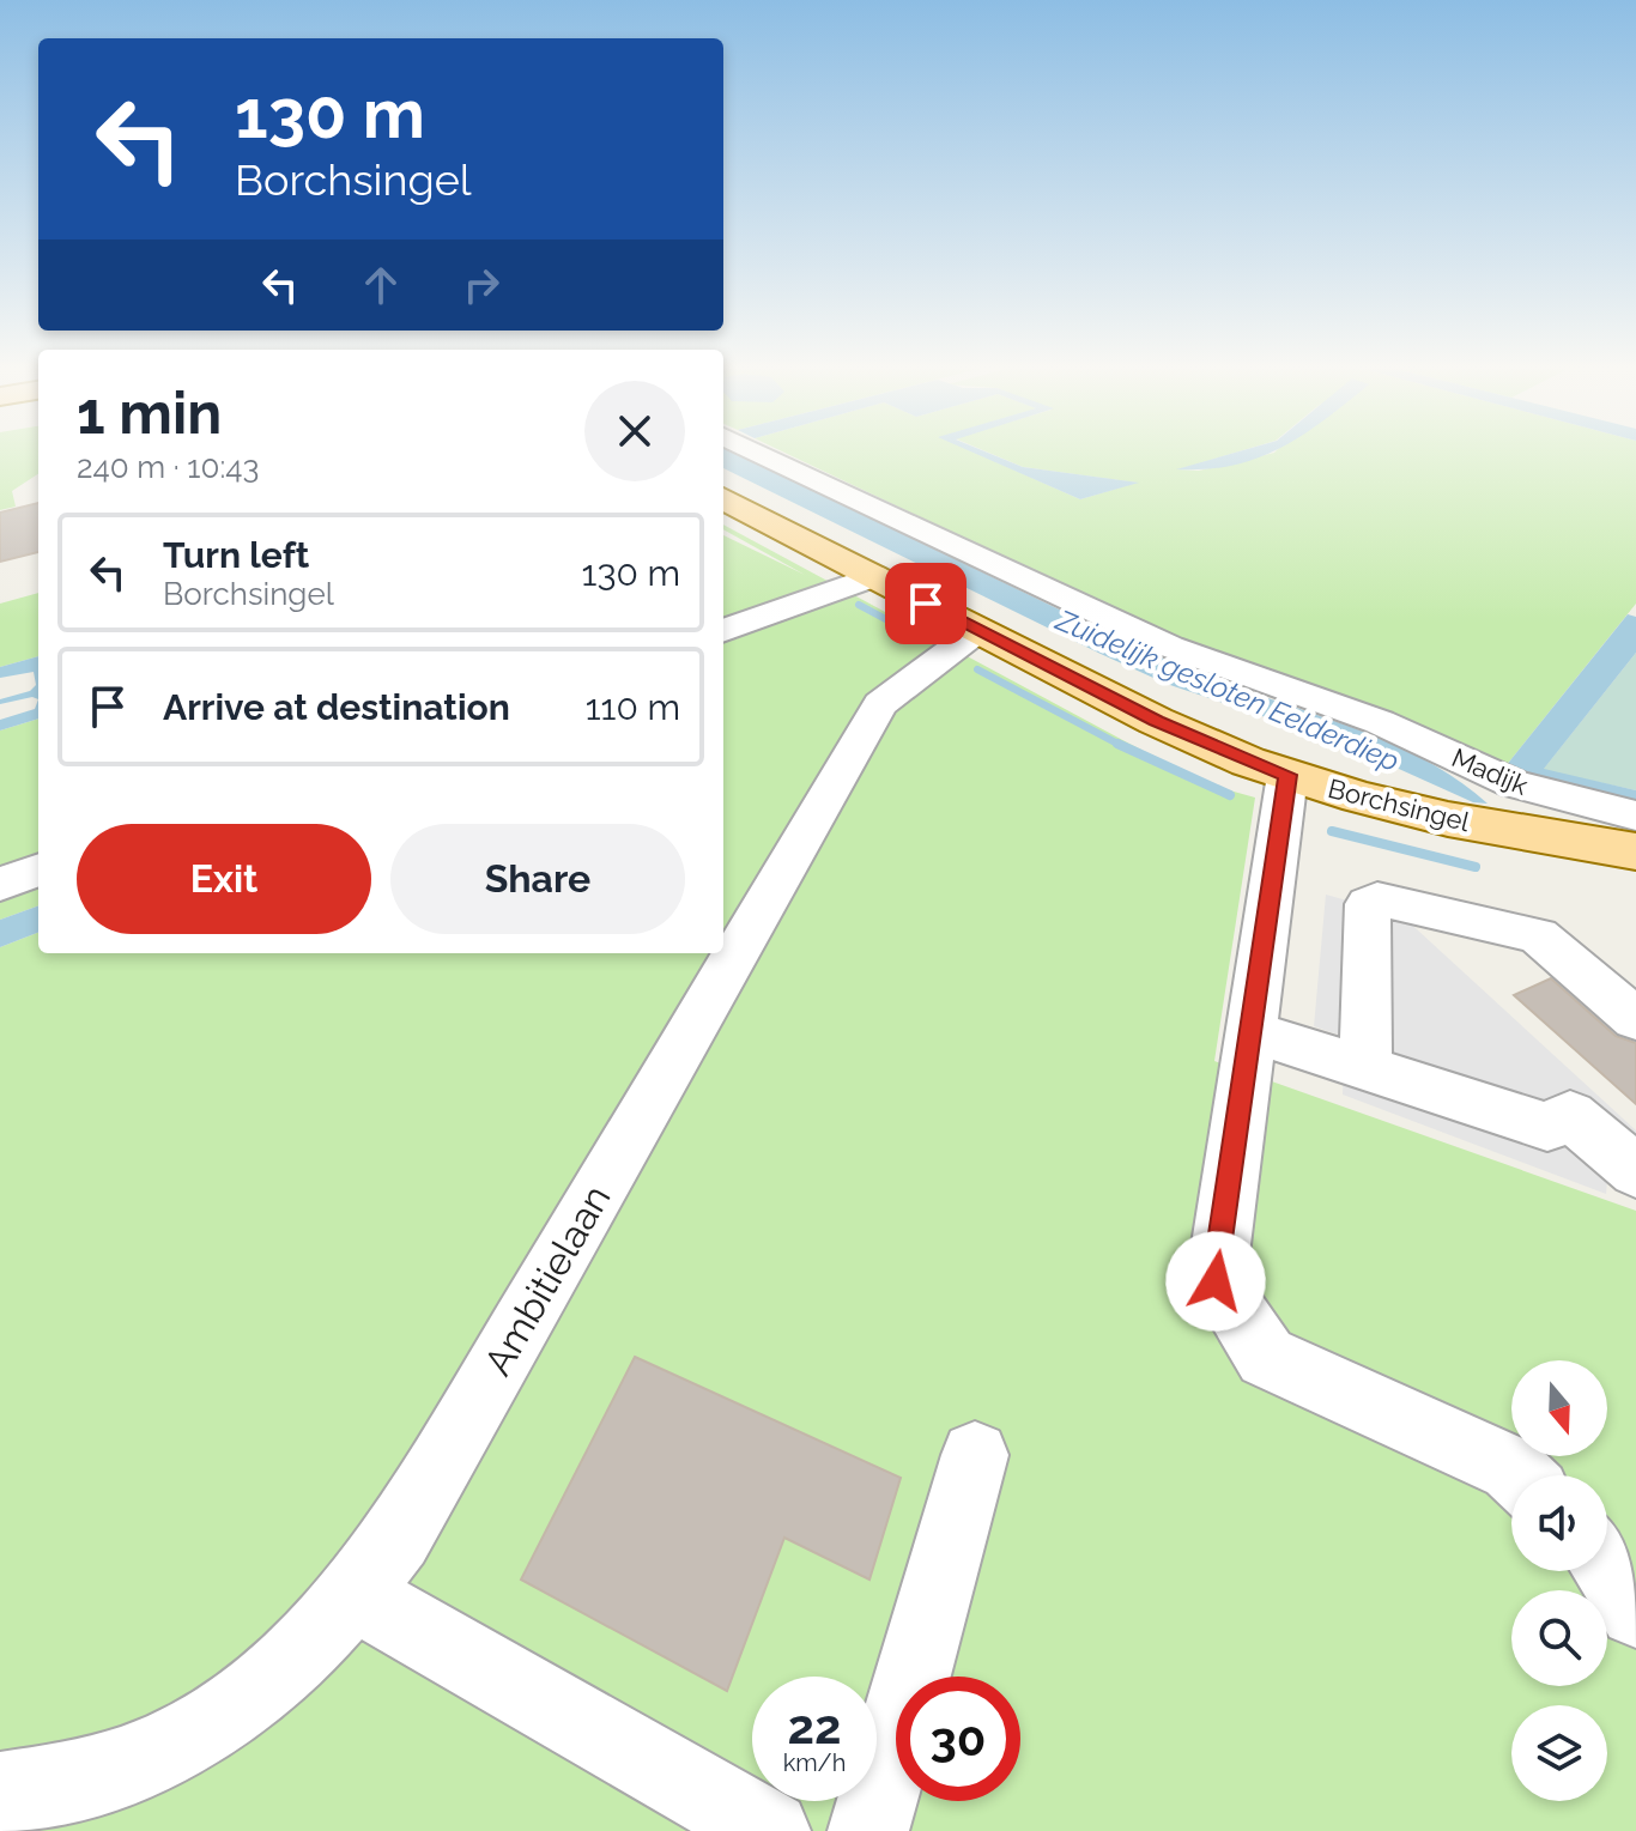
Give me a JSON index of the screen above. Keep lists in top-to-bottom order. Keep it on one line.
{"streets":{"main road":["Borchsingel"],"street":["Madijk","Ambitielaan"]},"crossings":[["Borchsingel","Ambitielaan"]],"water":["Zuidelijk gesloten Eelderdiep"],"north":"bottom","page":{"turn":["130 m","Borchsingel"],"heading":["1 min","240 m · 10:43"],"list":[{"name":"Turn left","note":"Borchsingel","value":"130 m"},{"name":"Arrive at destination","value":"110 m"}],"buttons":["Exit","Share"],"speed":"22 km/h","limit":"30"}}
